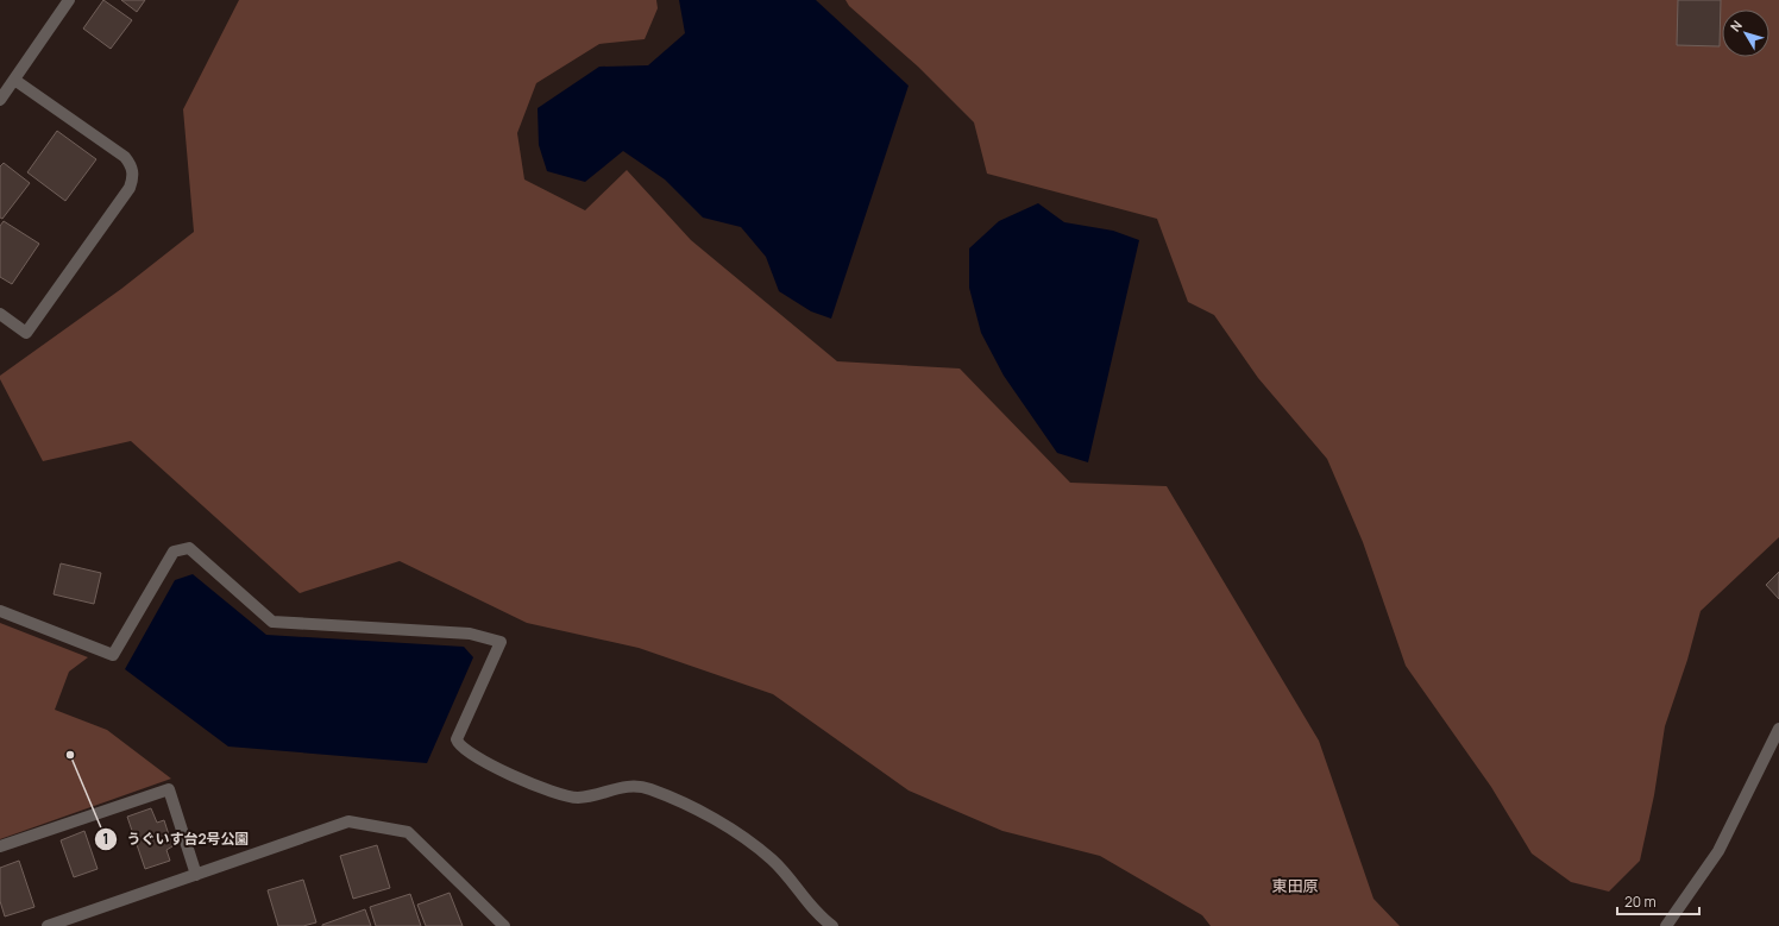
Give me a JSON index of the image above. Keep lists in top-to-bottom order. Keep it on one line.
{"districts":["東田原"],"places":["うぐいす台2号公園"],"scale_bar":"20 m","north":"top left"}
